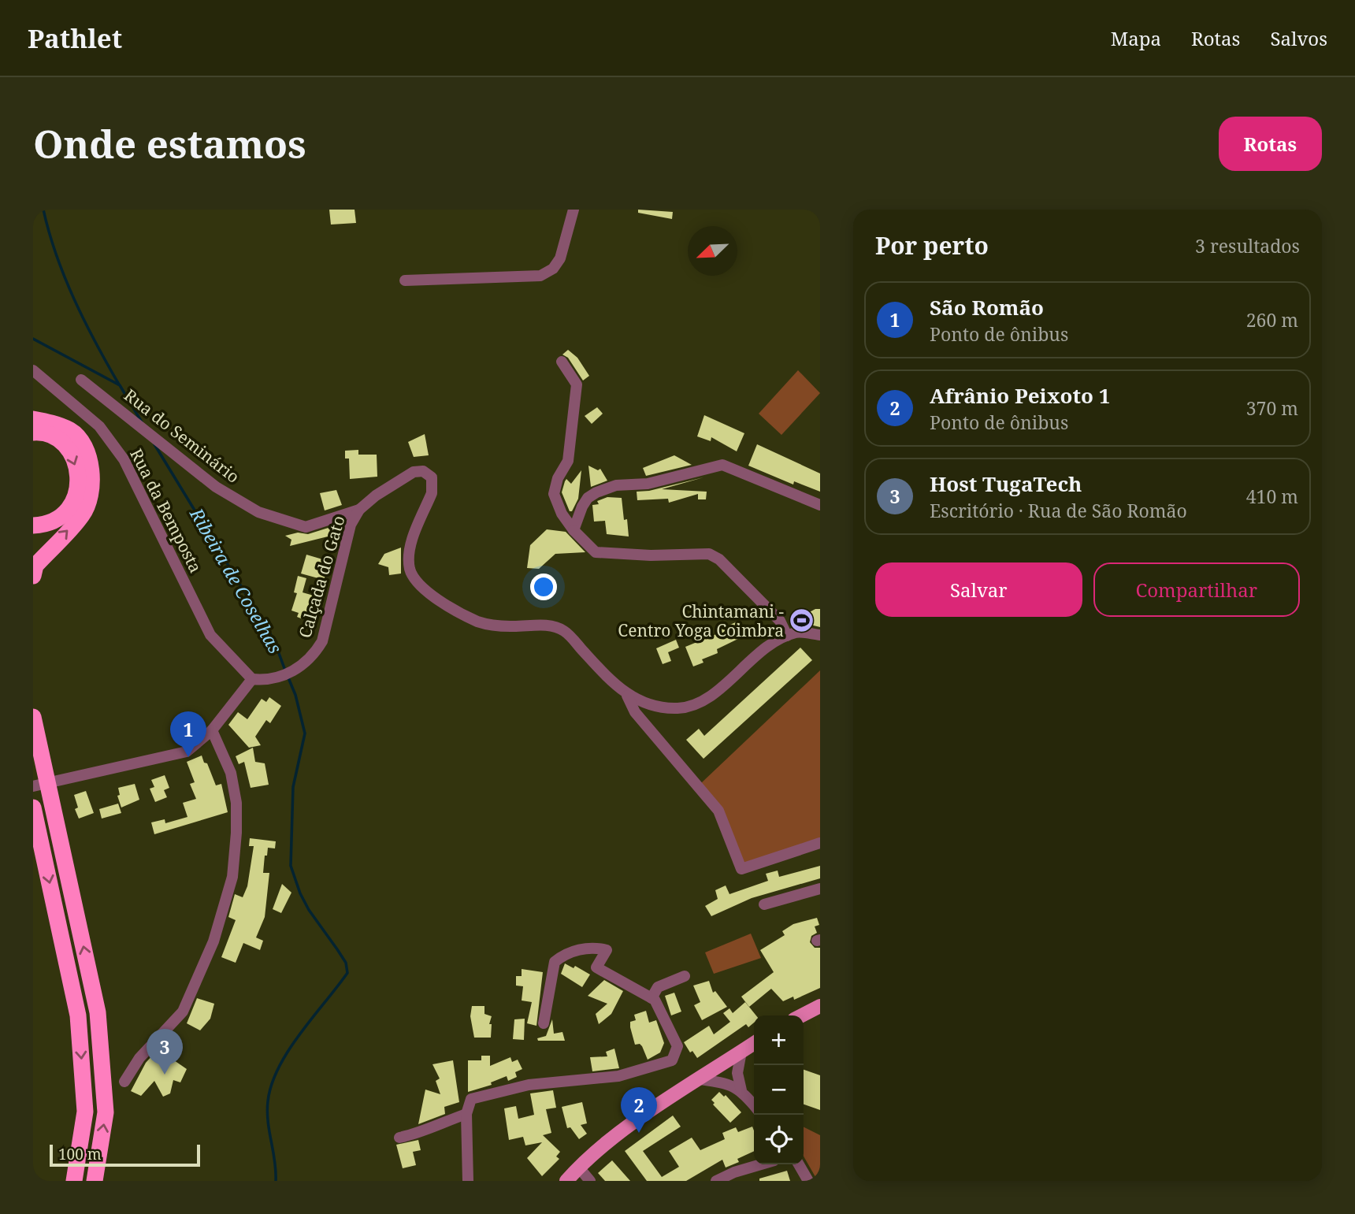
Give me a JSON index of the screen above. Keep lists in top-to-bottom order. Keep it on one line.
{"streets":{"street":["Rua do Seminário","Rua da Bemposta","Calçada do Gato"]},"crossings":[["Rua do Seminário","Calçada do Gato"],["Rua da Bemposta","Calçada do Gato"]],"water":["Ribeira de Coselhas"],"places":{"sports":["Chintamani - Centro Yoga Coimbra"]},"scale_bar":"100 m","north":"bottom left","page":{"header":"Pathlet","nav":["Mapa","Rotas","Salvos"],"buttons":["Rotas",["Salvar","Compartilhar"]],"title":"Onde estamos","heading":["Por perto","3 resultados"],"list":[{"mark":"1","name":"São Romão","note":"Ponto de ônibus","value":"260 m"},{"mark":"2","name":"Afrânio Peixoto 1","note":"Ponto de ônibus","value":"370 m"},{"mark":"3","name":"Host TugaTech","note":"Escritório · Rua de São Romão","value":"410 m"}],"pins":["1","3","2"],"map_buttons":["+","−"],"scale":"100 m"}}
